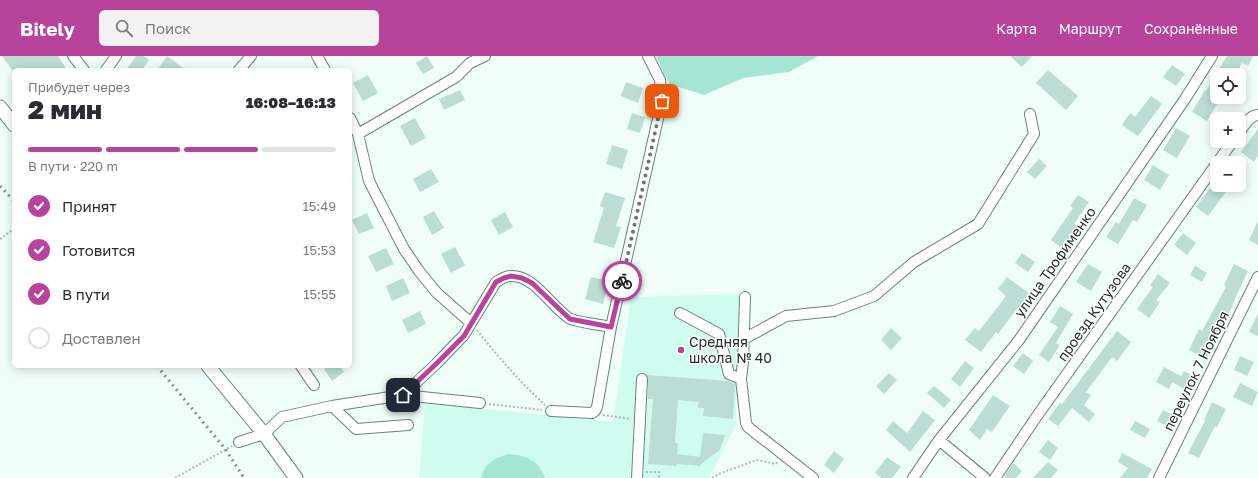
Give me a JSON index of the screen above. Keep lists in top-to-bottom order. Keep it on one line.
{"streets":{"street":["улица Трофименко","проезд Кутузова","переулок 7 Ноября"]},"places":["Средняя школа № 40"],"page":{"header":"Bitely","search":"Поиск","nav":["Карта","Маршрут","Сохранённые"],"map_buttons":["+","−"],"heading":["2 мин","Прибудет через","16:08–16:13"],"bar":"В пути · 220 m","list":[["Принят","15:49"],["Готовится","15:53"],["В пути","15:55"],"Доставлен"]}}
